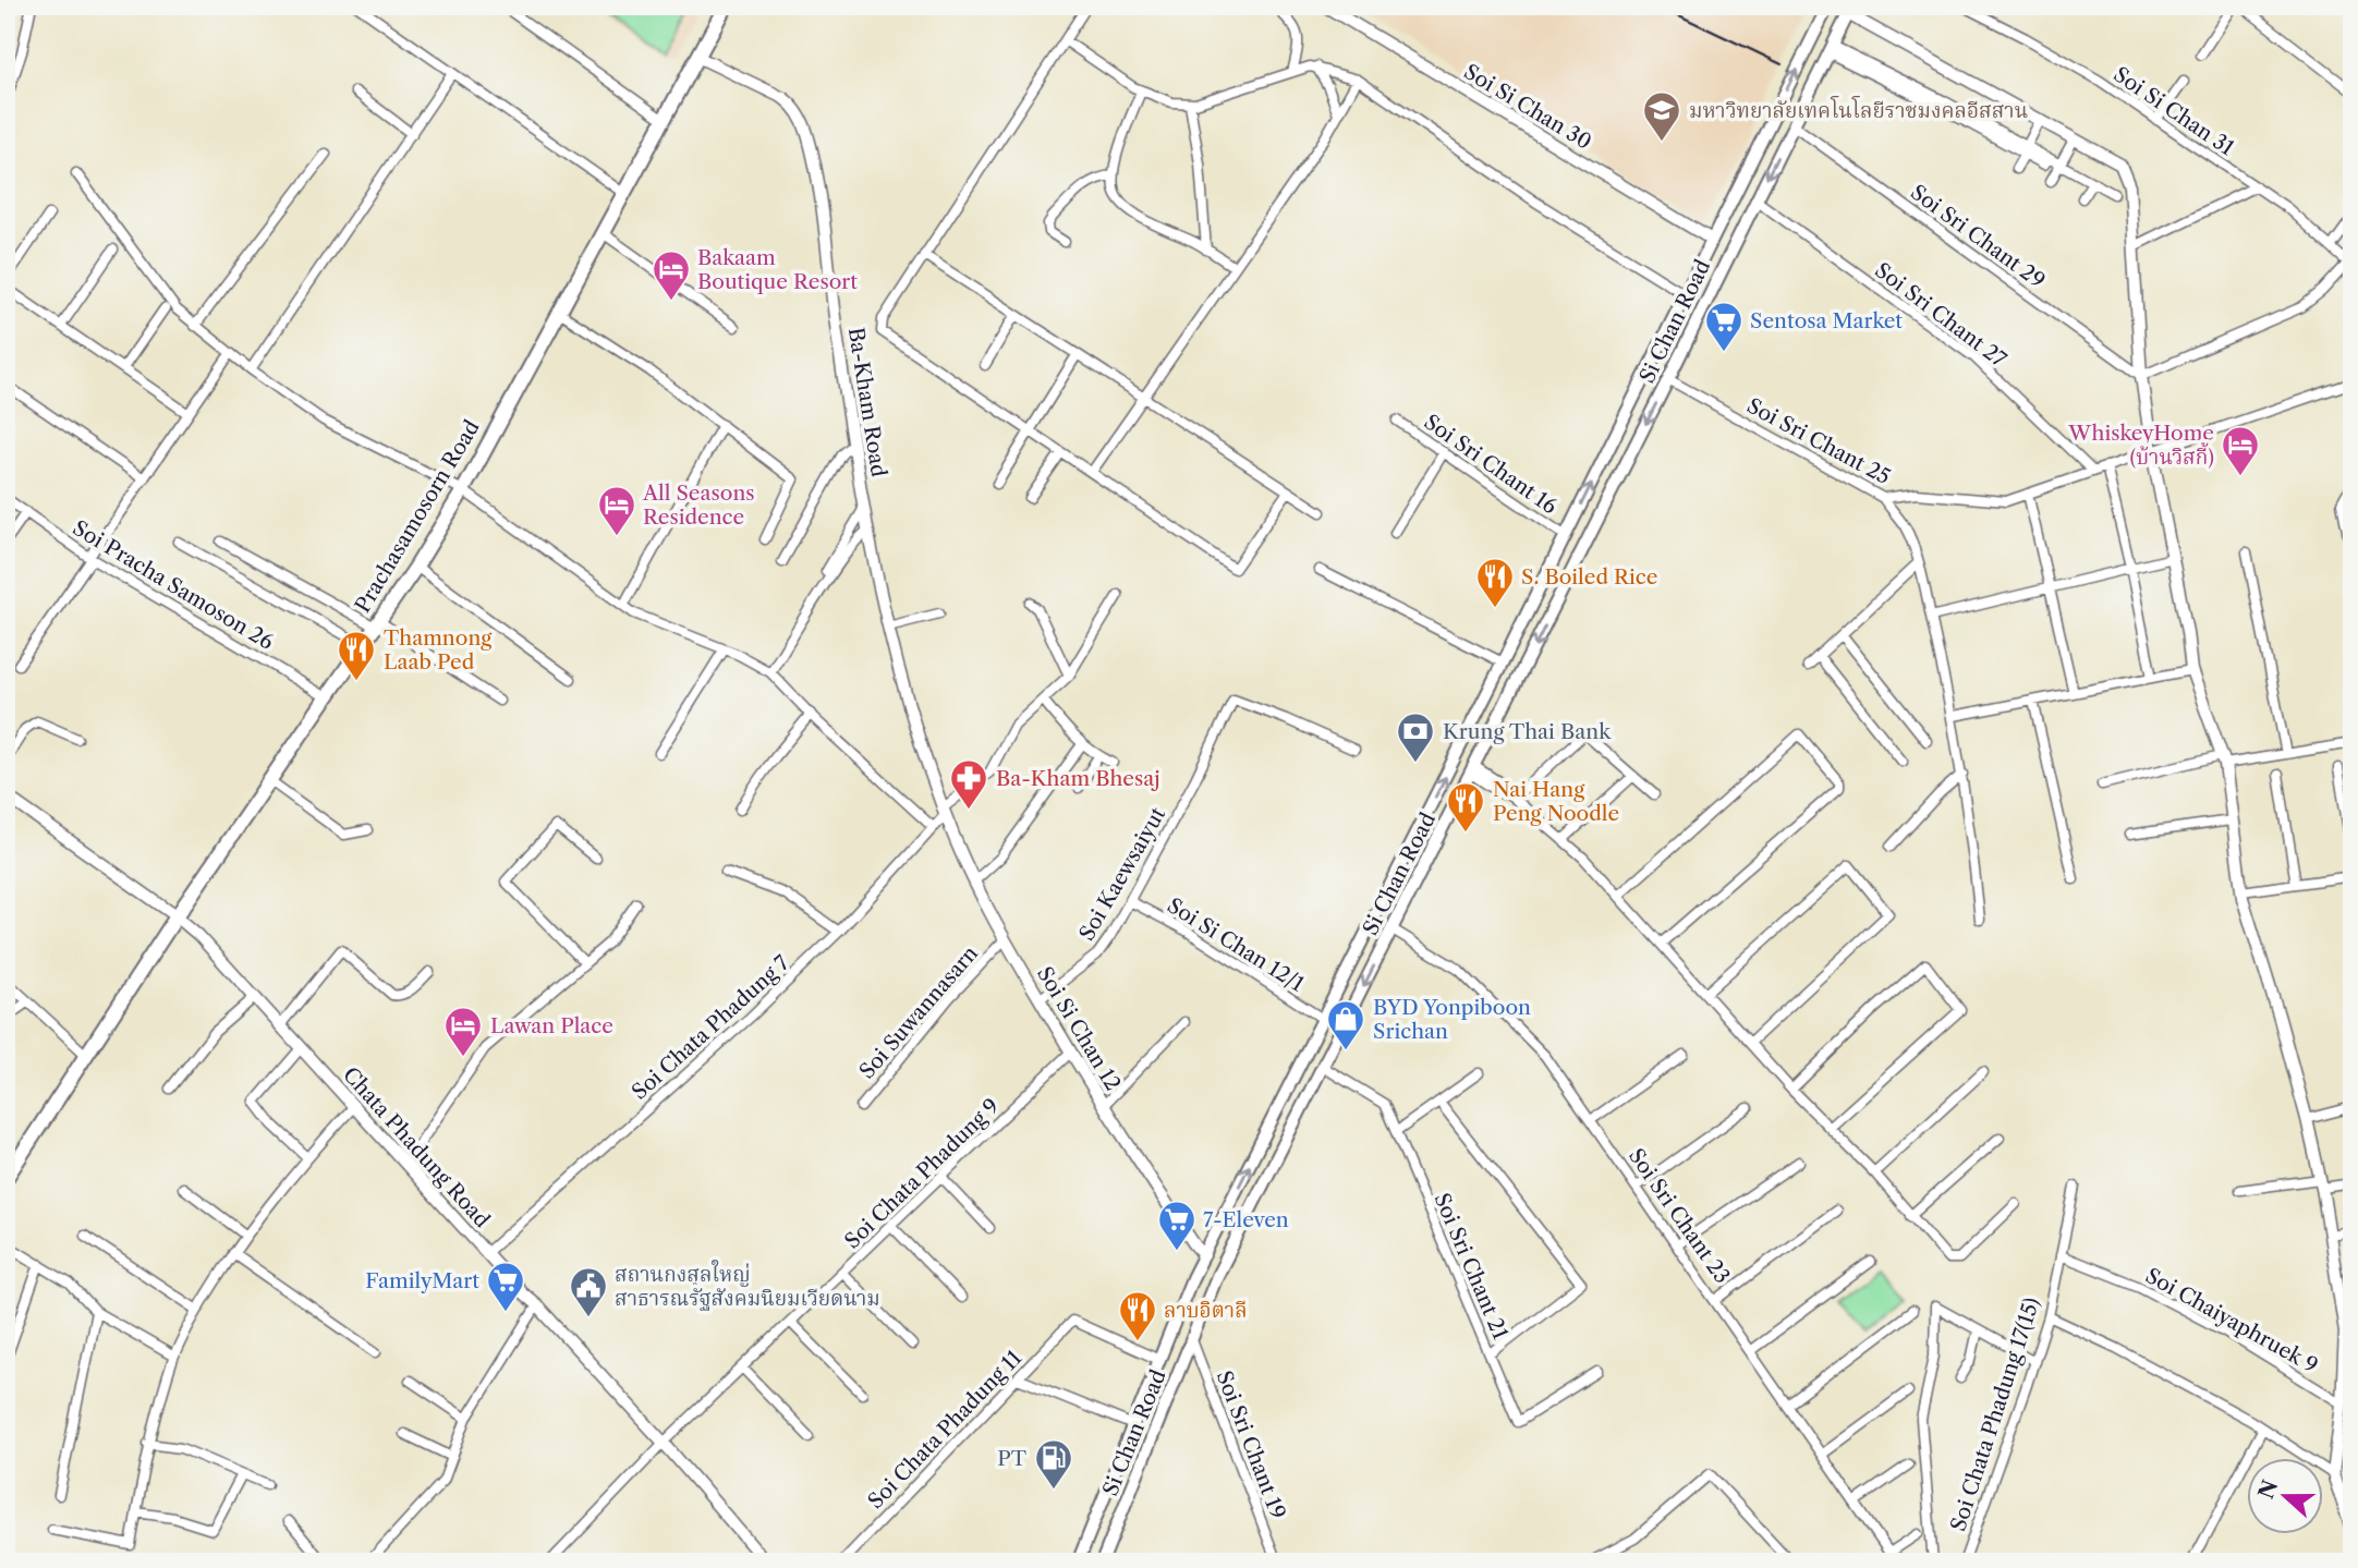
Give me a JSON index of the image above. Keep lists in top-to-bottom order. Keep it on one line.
{"streets":{"main road":["Si Chan Road","Prachasamosorn Road"],"street":["Soi Si Chan 30","Soi Si Chan 31","Soi Sri Chant 29","Soi Sri Chant 27","Ba-Kham Road","Soi Sri Chant 25","Soi Sri Chant 16","Soi Pracha Samoson 26","Soi Kaewsaiyut","Soi Si Chan 12/1","Soi Suwannasarn","Soi Chata Phadung 7","Soi Si Chan 12","Chata Phadung Road","Soi Chata Phadung 9","Soi Sri Chant 23","Soi Sri Chant 21","Soi Chaiyaphruek 9","Soi Chata Phadung 17(15)","Soi Chata Phadung 11","Soi Sri Chant 19"]},"crossings":[["Soi Si Chan 30","Si Chan Road"],["Soi Sri Chant 29","Si Chan Road"],["Soi Sri Chant 27","Si Chan Road"],["Soi Sri Chant 27","Soi Sri Chant 25"],["Si Chan Road","Soi Sri Chant 25"],["Si Chan Road","Soi Sri Chant 16"],["Si Chan Road","Soi Si Chan 12/1"],["Si Chan Road","Soi Si Chan 12"],["Si Chan Road","Soi Sri Chant 23"],["Si Chan Road","Soi Sri Chant 21"],["Si Chan Road","Soi Chata Phadung 11"],["Si Chan Road","Soi Sri Chant 19"],["Ba-Kham Road","Prachasamosorn Road"],["Ba-Kham Road","Soi Chata Phadung 7"],["Ba-Kham Road","Soi Si Chan 12"],["Prachasamosorn Road","Soi Pracha Samoson 26"],["Prachasamosorn Road","Chata Phadung Road"],["Soi Kaewsaiyut","Soi Si Chan 12/1"],["Soi Kaewsaiyut","Soi Si Chan 12"],["Soi Suwannasarn","Soi Si Chan 12"],["Soi Chata Phadung 7","Soi Si Chan 12"],["Soi Chata Phadung 7","Chata Phadung Road"],["Soi Si Chan 12","Soi Chata Phadung 9"],["Chata Phadung Road","Soi Chata Phadung 9"],["Soi Chaiyaphruek 9","Soi Chata Phadung 17(15)"]],"places":{"school or university":["มหาวิทยาลัยเทคโนโลยีราชมงคลอีสสาน"],"hotel":["Bakaam Boutique Resort","WhiskeyHome (บ้านวิสกี้)","All Seasons Residence","Lawan Place"],"supermarket":["Sentosa Market","7-Eleven","FamilyMart"],"restaurant":["S. Boiled Rice","Thamnong Laab Ped","Nai Hang Peng Noodle","ลาบอิตาลี"],"bank":["Krung Thai Bank"],"pharmacy":["Ba-Kham Bhesaj"],"shop":["BYD Yonpiboon Srichan"],"public building":["สถานกงสุลใหญ่ สาธารณรัฐสังคมนิยมเวียดนาม"],"fuel station":["PT"]},"north":"left"}
